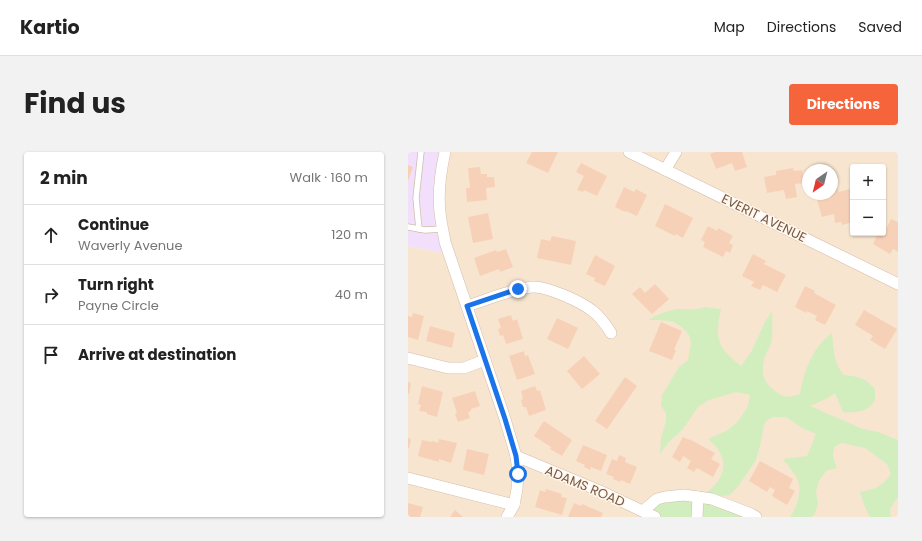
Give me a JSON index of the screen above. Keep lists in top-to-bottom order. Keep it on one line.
{"streets":{"street":["EVERIT AVENUE","ADAMS ROAD"]},"north":"bottom left","page":{"header":"Kartio","nav":["Map","Directions","Saved"],"title":"Find us","buttons":"Directions","heading":["2 min","Walk · 160 m"],"map_buttons":["+","−"],"list":[["Continue","Waverly Avenue","120 m"],["Turn right","Payne Circle","40 m"],"Arrive at destination"]}}
